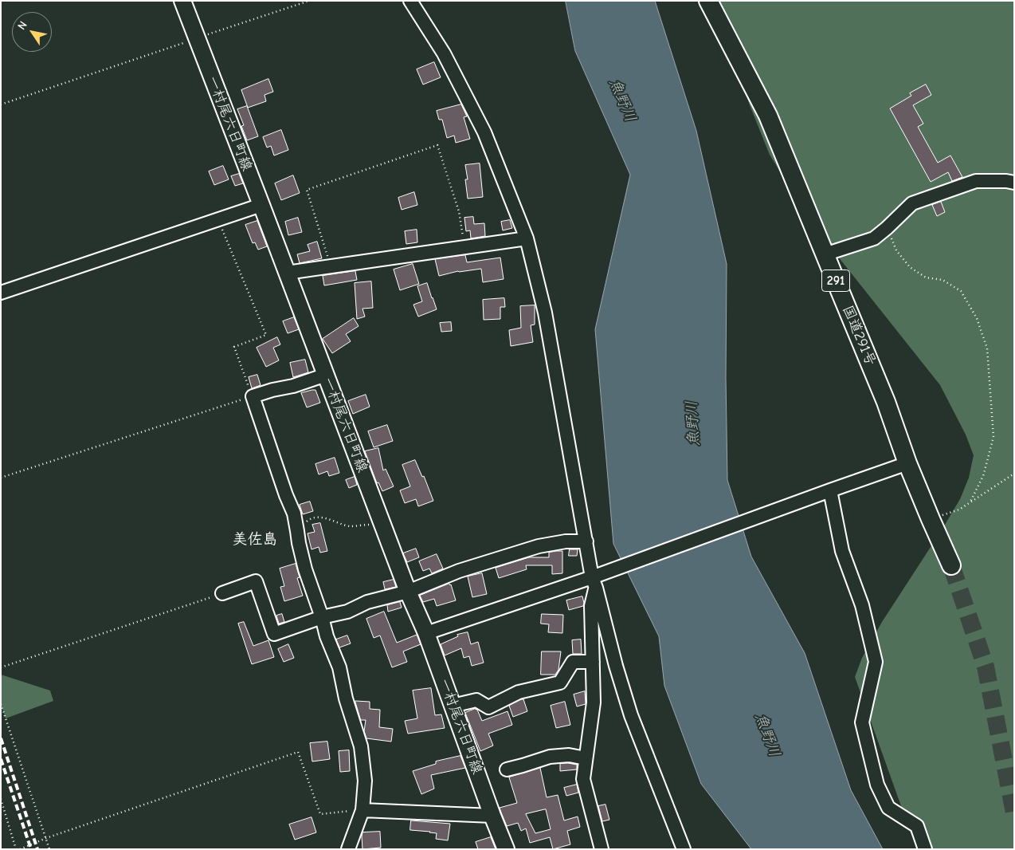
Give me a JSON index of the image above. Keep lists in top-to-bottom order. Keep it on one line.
{"streets":{"highway":["291","国道291号"],"main road":["一村尾六日町線"]},"districts":["美佐島"],"water":["魚野川"],"north":"top left"}
